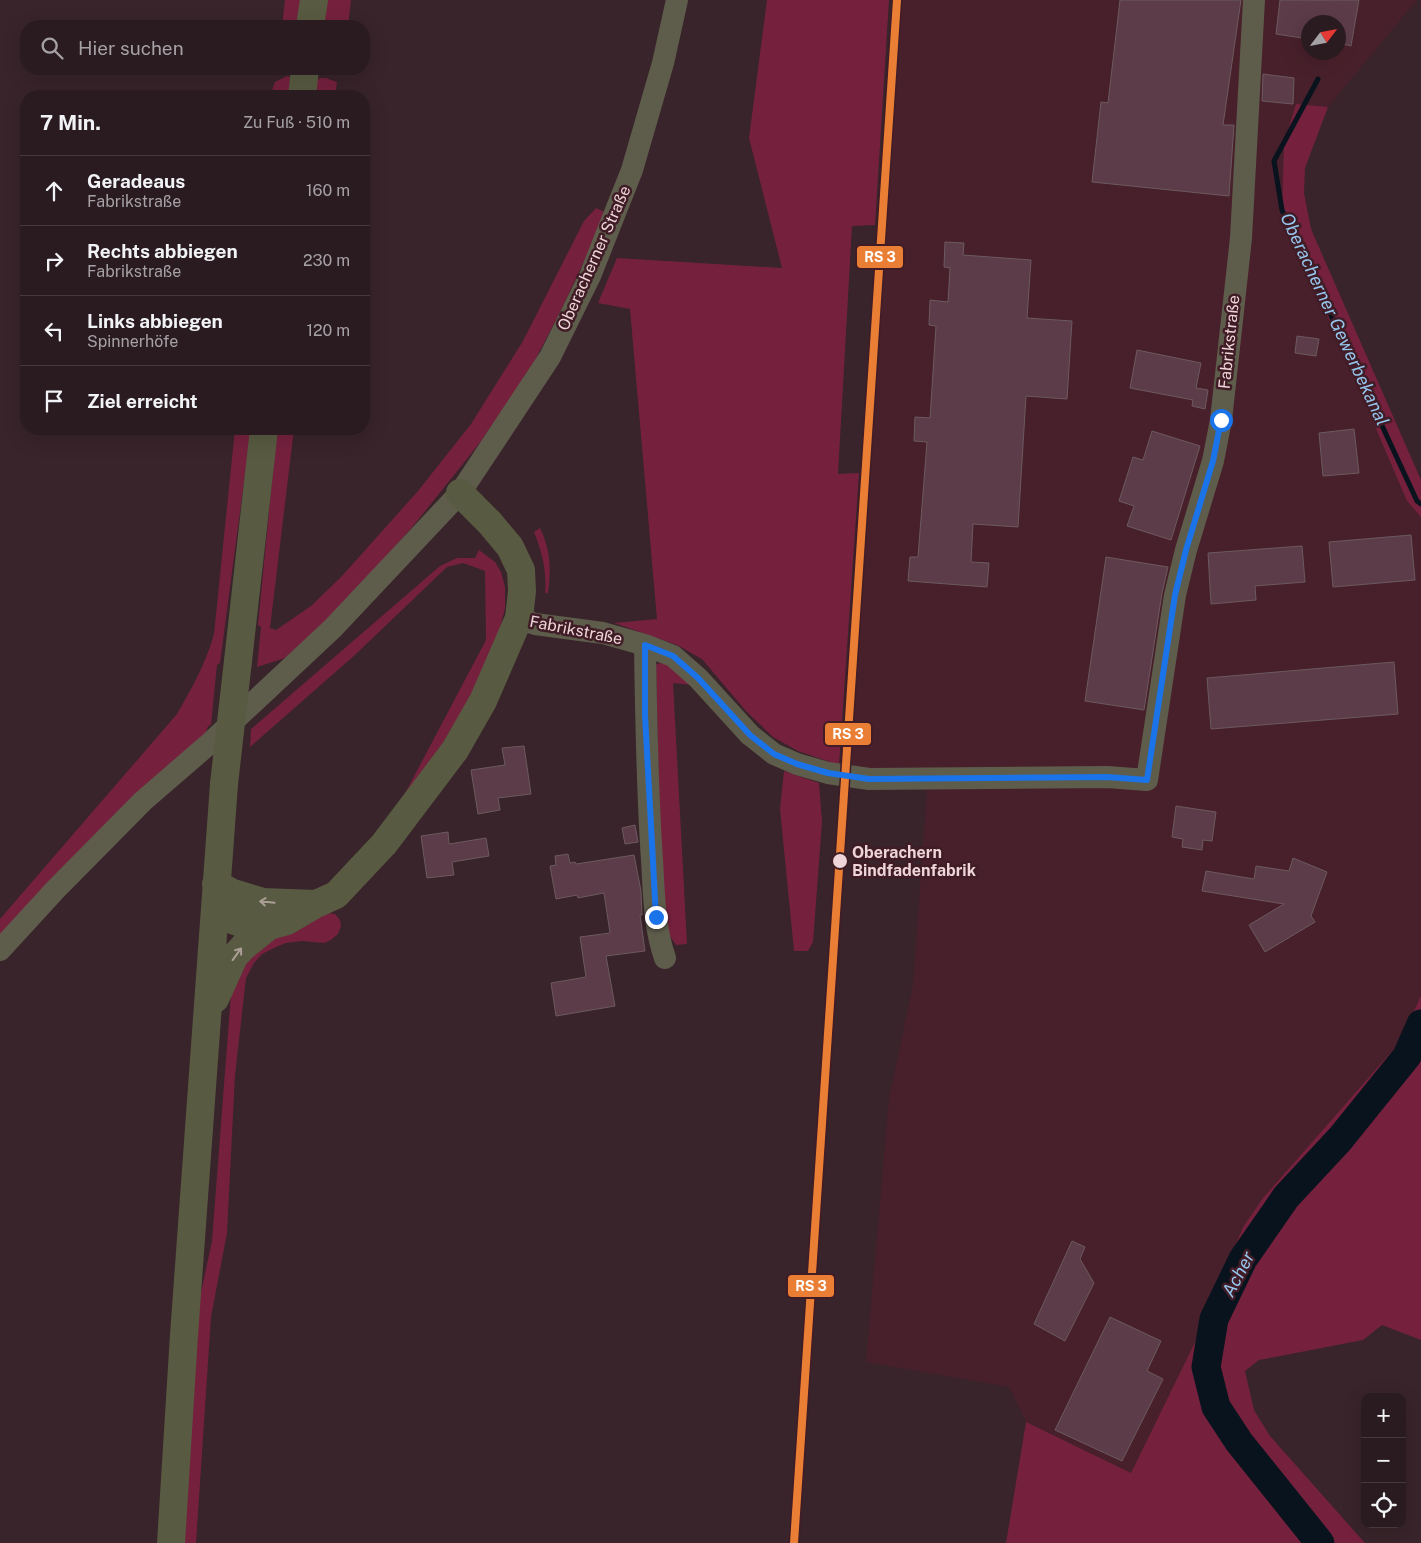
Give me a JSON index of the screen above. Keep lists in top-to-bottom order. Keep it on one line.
{"streets":{"street":["Oberacherner Straße","Fabrikstraße"]},"water":["Oberacherner Gewerbekanal","Acher"],"places":["Oberachern Bindfadenfabrik"],"north":"top right","page":{"search":"Hier suchen","heading":["7 Min.","Zu Fuß · 510 m"],"list":[["Geradeaus","Fabrikstraße","160 m"],["Rechts abbiegen","Fabrikstraße","230 m"],["Links abbiegen","Spinnerhöfe","120 m"],"Ziel erreicht"],"map_buttons":["+","−"]}}
